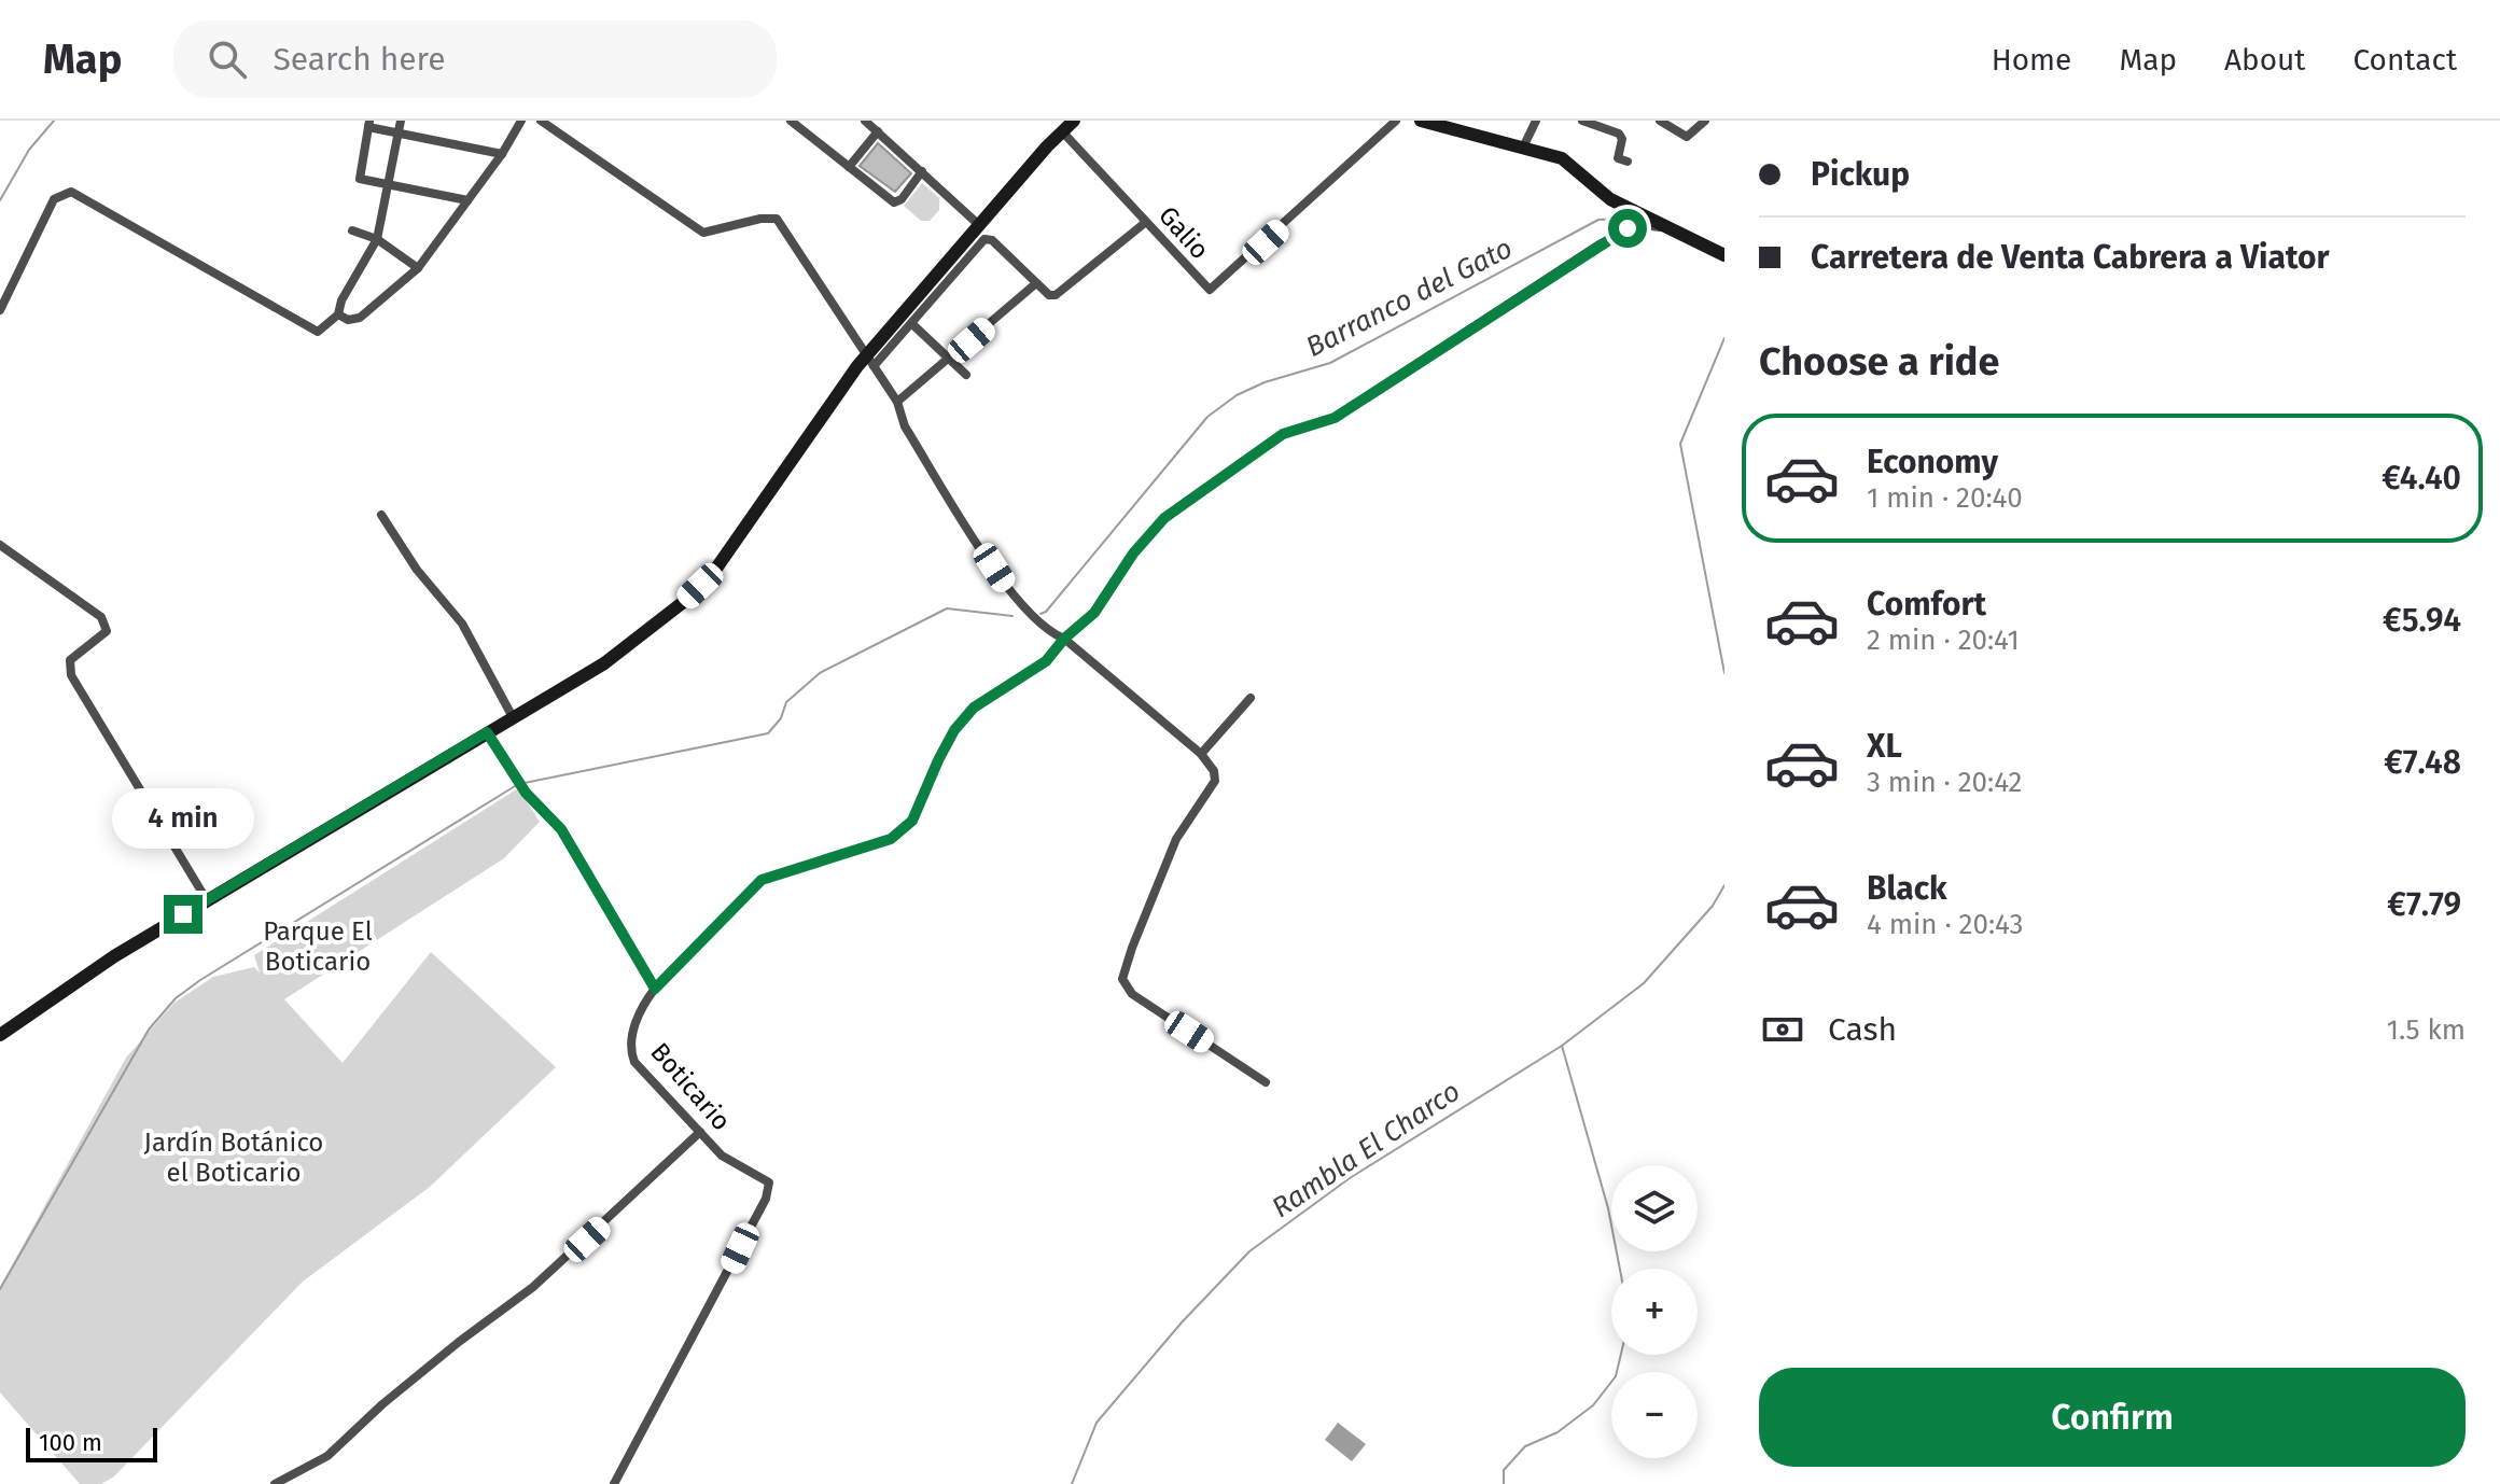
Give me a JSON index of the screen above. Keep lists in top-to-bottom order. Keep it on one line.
{"streets":{"street":["Galio","Boticario"]},"water":["Barranco del Gato","Rambla El Charco"],"parks":["Parque El Boticario","Jardín Botánico el Boticario"],"scale_bar":"100 m","page":{"header":"Map","search":"Search here","nav":["Home","Map","About","Contact"],"banner":["Pickup","Carretera de Venta Cabrera a Viator"],"heading":"Choose a ride","list":[{"name":"Economy","note":"1 min · 20:40","value":"€4.40"},{"name":"Comfort","note":"2 min · 20:41","value":"€5.94"},{"name":"XL","note":"3 min · 20:42","value":"€7.48"},{"name":"Black","note":"4 min · 20:43","value":"€7.79"}],"bubble":"4 min","pay":["Cash","1.5 km"],"map_buttons":["+","−"],"buttons":"Confirm","scale":"100 m"}}
